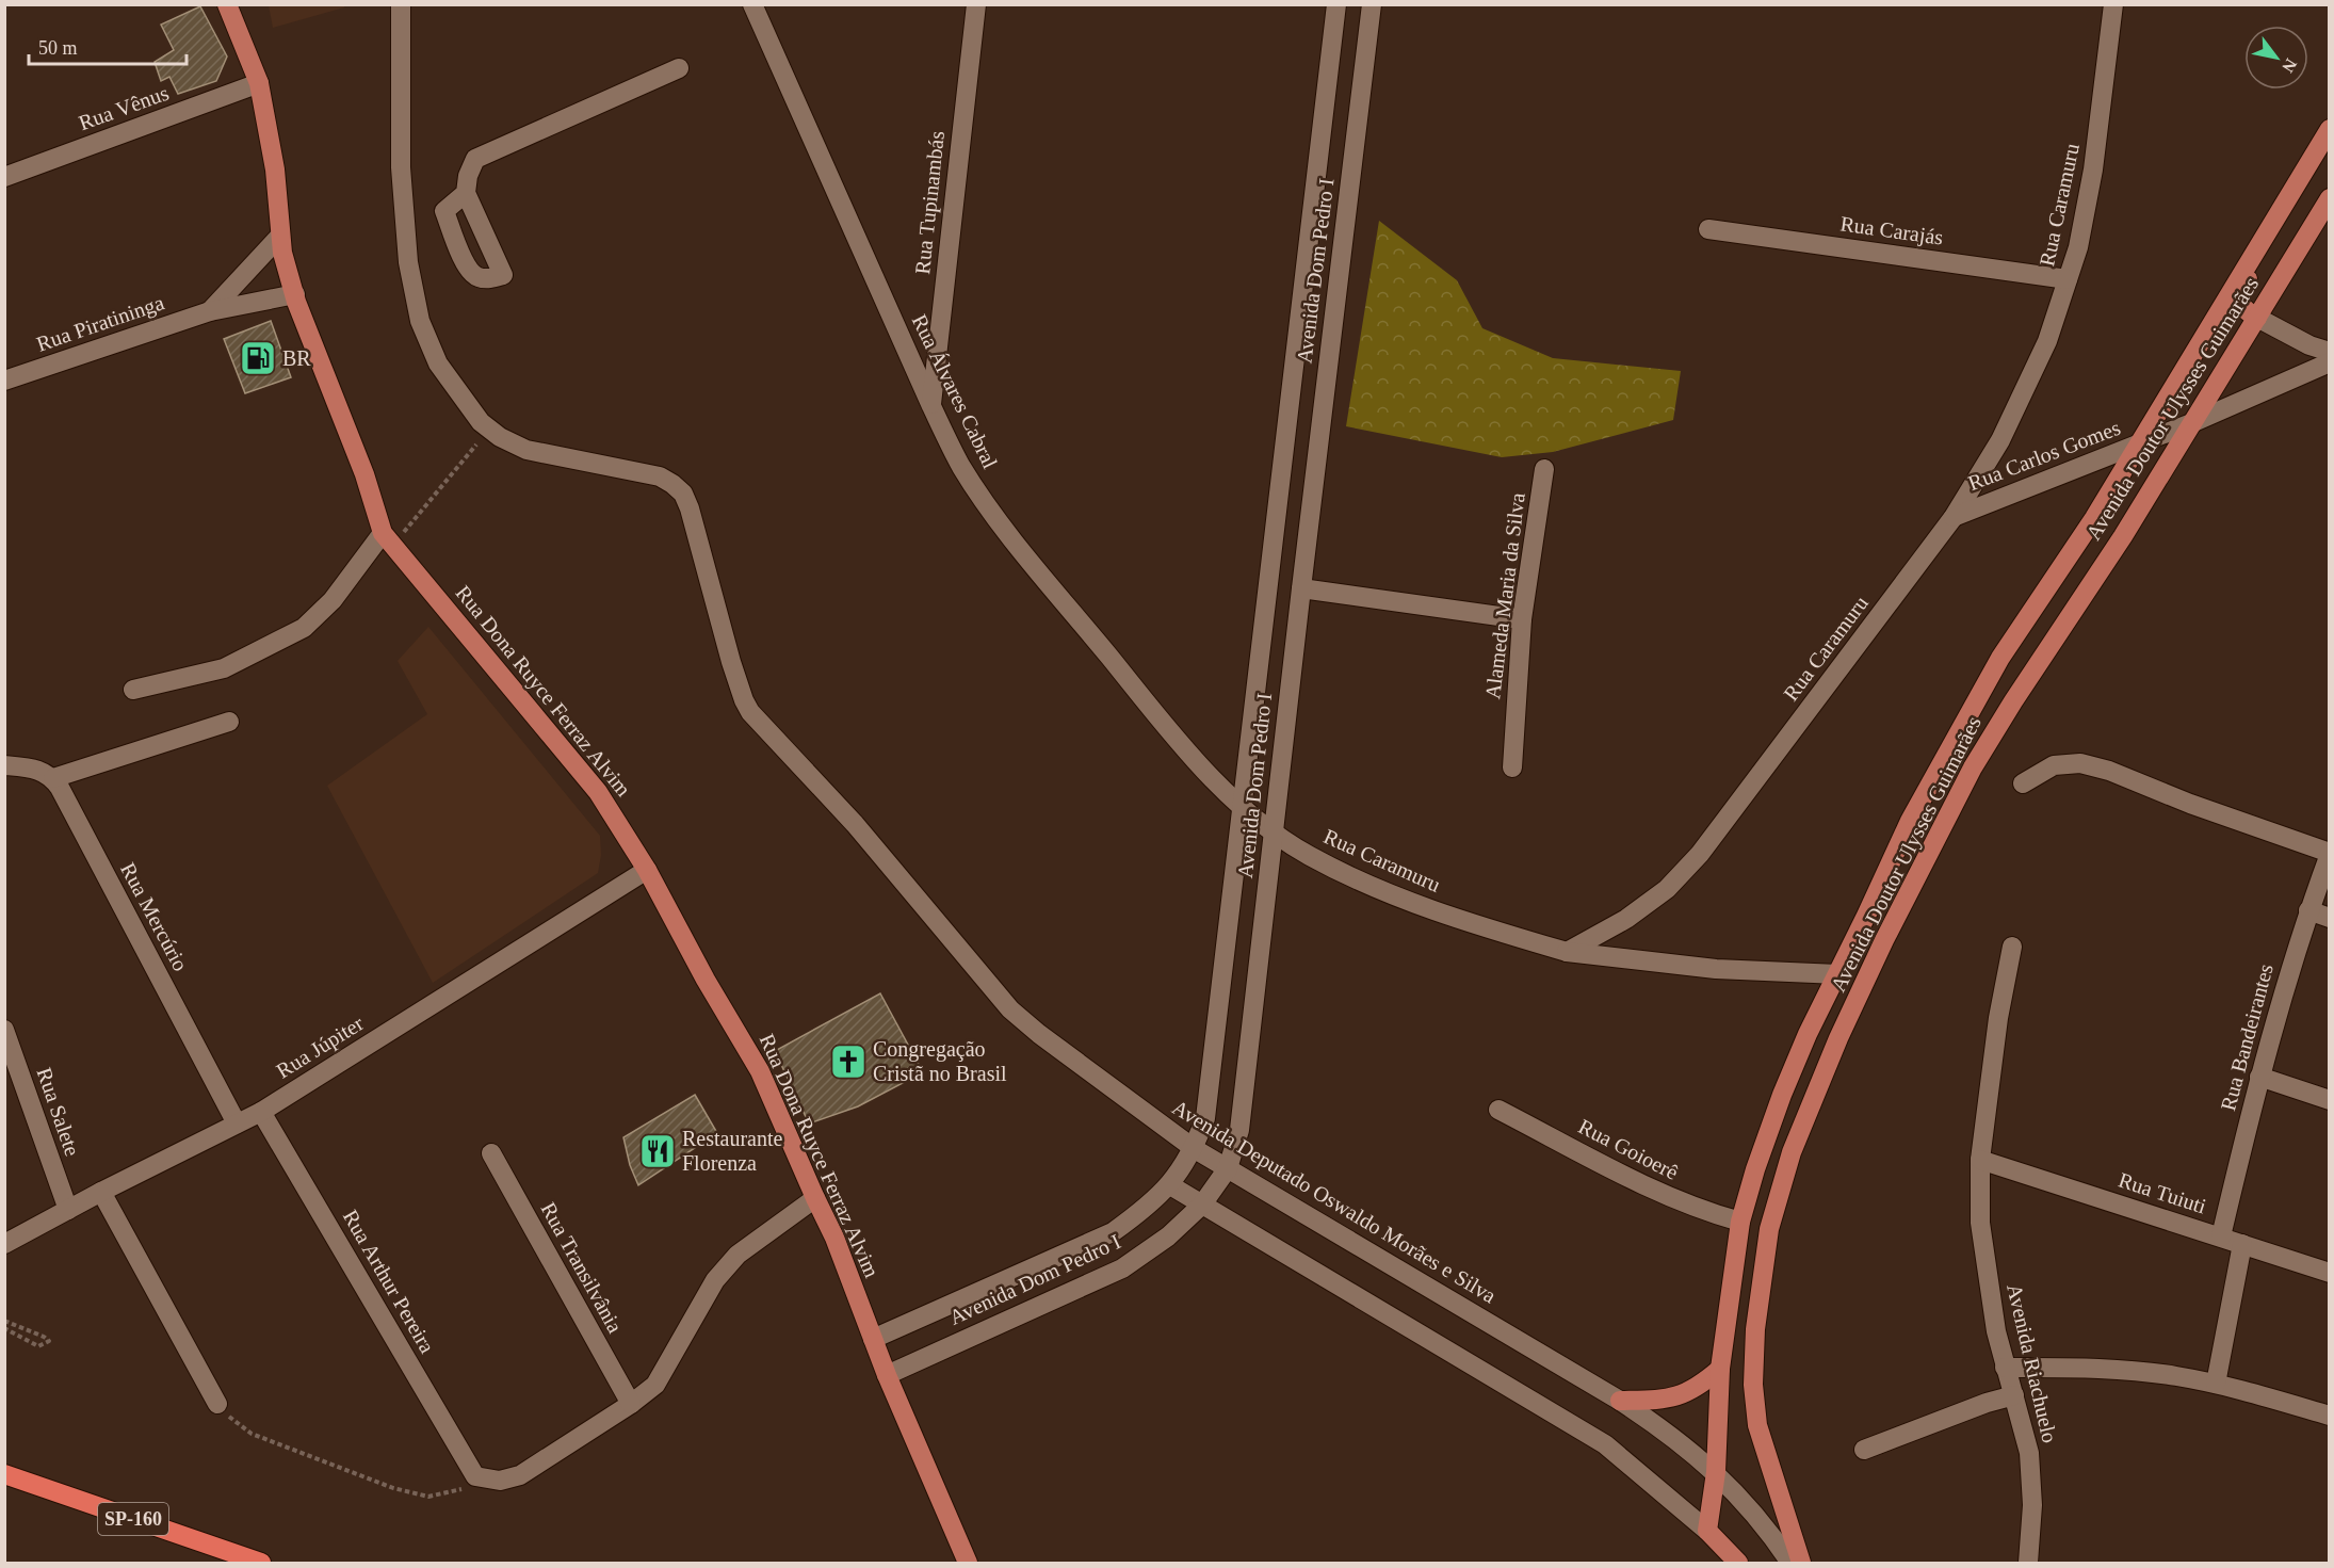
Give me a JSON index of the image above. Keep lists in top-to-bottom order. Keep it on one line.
{"streets":{"highway":["SP-160"],"main road":["Avenida Doutor Ulysses Guimarães","Rua Dona Ruyce Ferraz Alvim"],"street":["Rua Vênus","Rua Tupinambás","Rua Caramuru","Rua Carajás","Avenida Dom Pedro I","Rua Piratininga","Rua Álvares Cabral","Rua Carlos Gomes","Alameda Maria da Silva","Rua Mercúrio","Rua Bandeirantes","Rua Júpiter","Rua Salete","Rua Goioerê","Rua Tuiuti","Avenida Deputado Oswaldo Morães e Silva","Rua Transilvânia","Rua Arthur Pereira","Avenida Riachuelo"]},"crossings":[["Rua Vênus","Rua Dona Ruyce Ferraz Alvim"],["Rua Tupinambás","Rua Álvares Cabral"],["Rua Caramuru","Rua Carajás"],["Rua Caramuru","Avenida Dom Pedro I"],["Rua Caramuru","Rua Álvares Cabral"],["Rua Caramuru","Rua Carlos Gomes"],["Avenida Dom Pedro I","Rua Álvares Cabral"],["Avenida Dom Pedro I","Rua Dona Ruyce Ferraz Alvim"],["Avenida Dom Pedro I","Avenida Deputado Oswaldo Morães e Silva"],["Rua Piratininga","Rua Dona Ruyce Ferraz Alvim"],["Avenida Doutor Ulysses Guimarães","Rua Carlos Gomes"],["Avenida Doutor Ulysses Guimarães","Rua Goioerê"],["Avenida Doutor Ulysses Guimarães","Avenida Deputado Oswaldo Morães e Silva"],["Rua Dona Ruyce Ferraz Alvim","Rua Júpiter"],["Rua Mercúrio","Rua Júpiter"],["Rua Bandeirantes","Rua Tuiuti"],["Rua Júpiter","Rua Salete"],["Rua Júpiter","Rua Arthur Pereira"],["Rua Tuiuti","Avenida Riachuelo"]],"places":{"fuel station":["BR"],"church":["Congregação Cristã no Brasil"],"restaurant":["Restaurante Florenza"]},"scale_bar":"50 m","north":"bottom right"}
